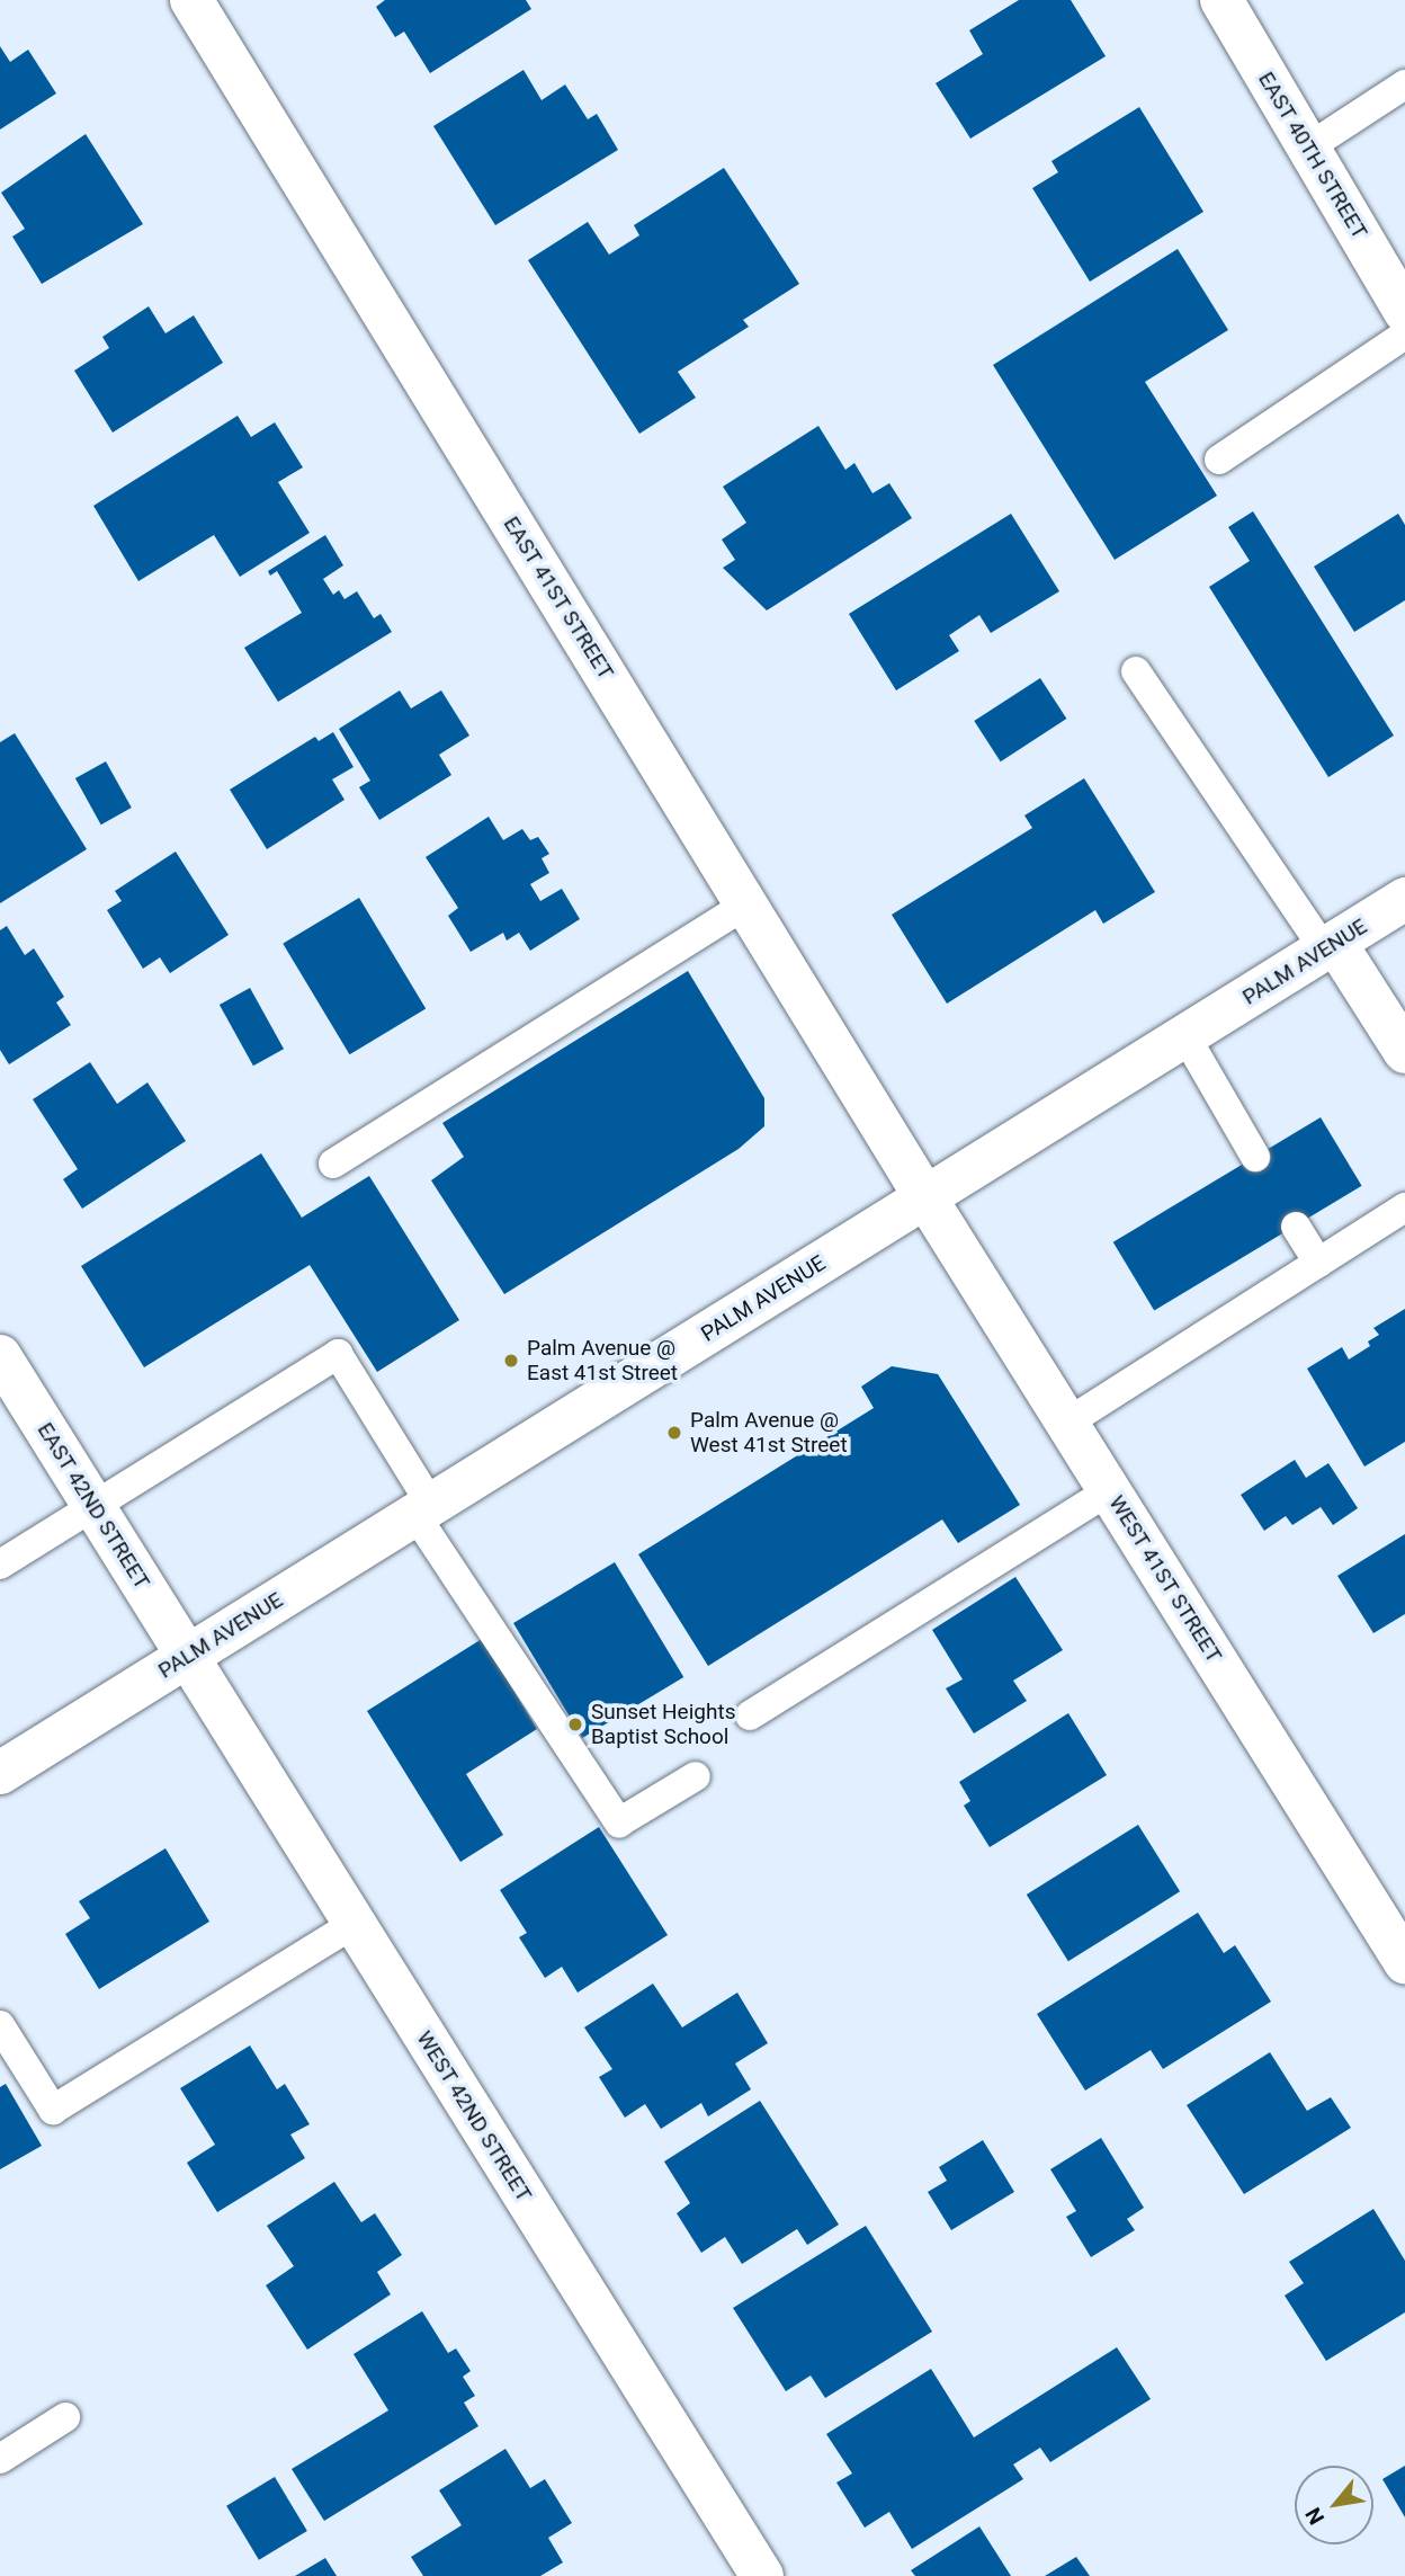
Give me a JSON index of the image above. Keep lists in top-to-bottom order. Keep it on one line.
{"streets":{"street":["EAST 40TH STREET","EAST 41ST STREET","PALM AVENUE","EAST 42ND STREET","WEST 41ST STREET","WEST 42ND STREET"]},"crossings":[["EAST 41ST STREET","PALM AVENUE"],["EAST 41ST STREET","WEST 41ST STREET"],["PALM AVENUE","EAST 42ND STREET"],["PALM AVENUE","WEST 41ST STREET"],["PALM AVENUE","WEST 42ND STREET"],["EAST 42ND STREET","WEST 42ND STREET"]],"places":["Palm Avenue @ East 41st Street","Palm Avenue @ West 41st Street","Sunset Heights Baptist School"],"north":"bottom left"}
